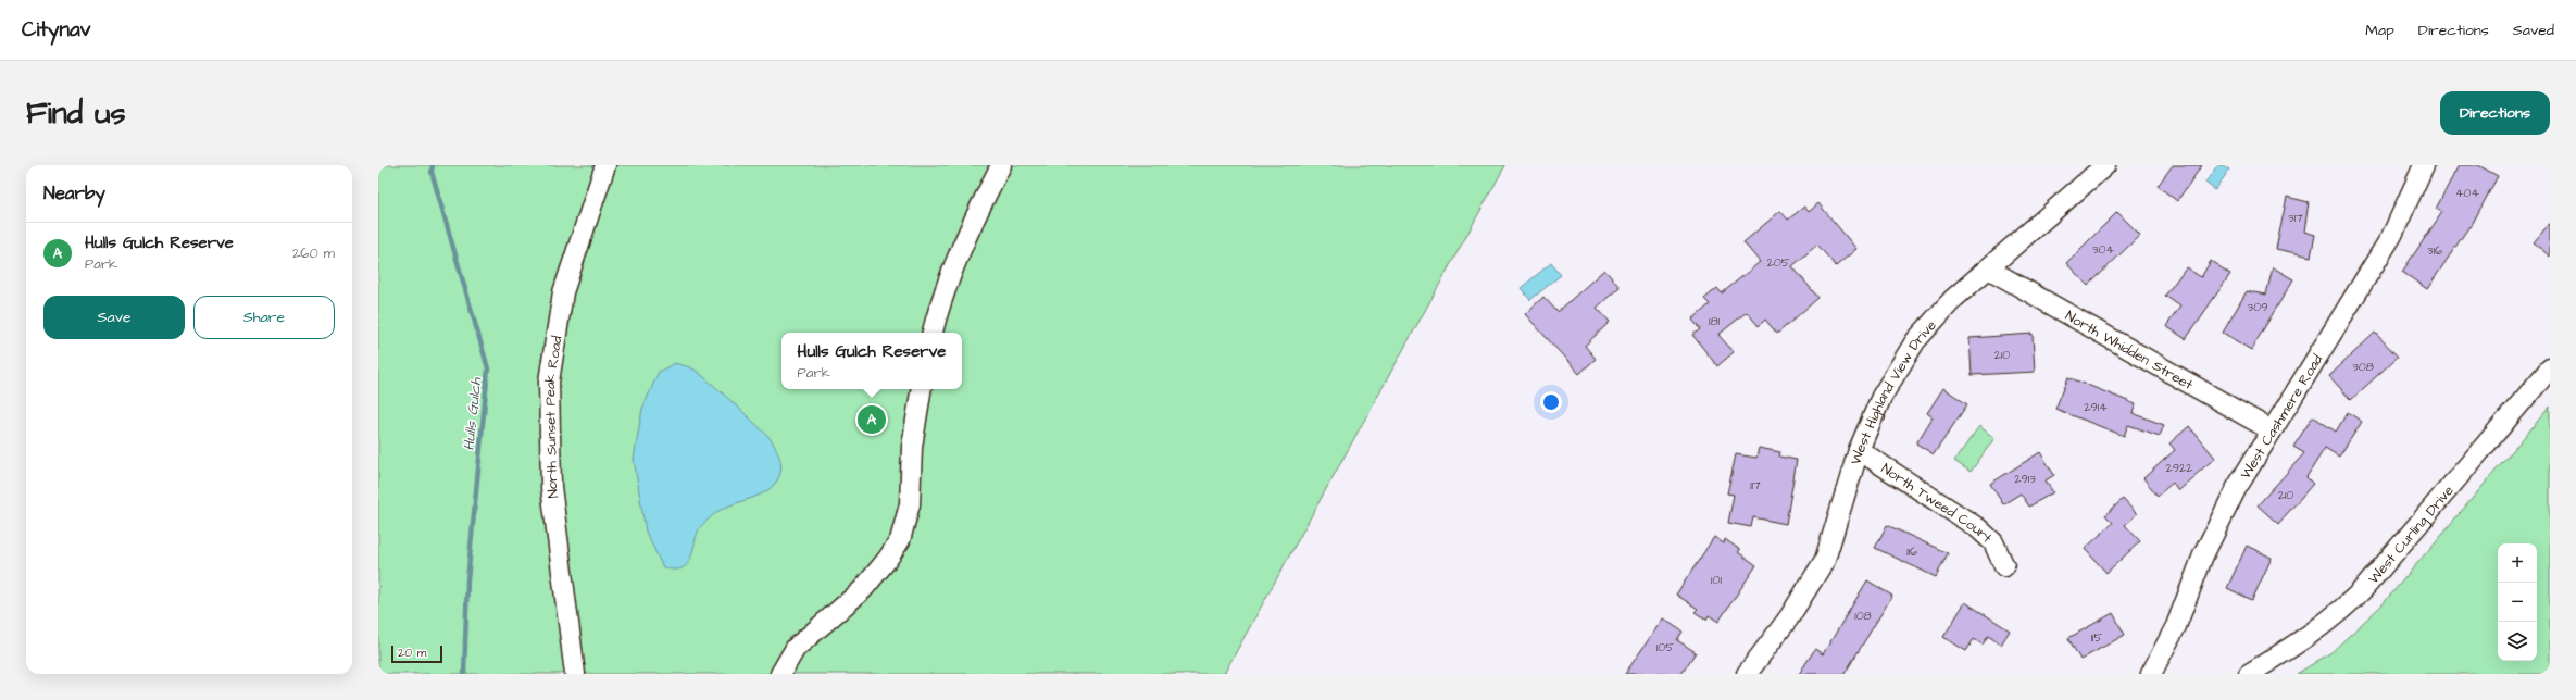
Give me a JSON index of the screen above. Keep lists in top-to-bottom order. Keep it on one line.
{"streets":{"street":["North Whidden Street","West Highland View Drive","North Sunset Peak Road","West Cashmere Road","North Tweed Court","West Curling Drive"]},"crossings":[["North Whidden Street","West Highland View Drive"],["North Whidden Street","West Cashmere Road"],["West Highland View Drive","North Tweed Court"]],"water":["Hulls Gulch"],"house_numbers":["404","317","304","316","205","309","181","210","308","2914","2922","2913","117","210","116","101","108","115","105"],"scale_bar":"20 m","page":{"header":"Citynav","nav":["Map","Directions","Saved"],"buttons":["Directions",["Save","Share"]],"title":"Find us","heading":"Nearby","list":[{"mark":"A","name":"Hulls Gulch Reserve","note":"Park","value":"260 m"}],"popup":["Hulls Gulch Reserve","Park"],"pins":"A","map_buttons":["+","−"],"scale":"20 m"}}
